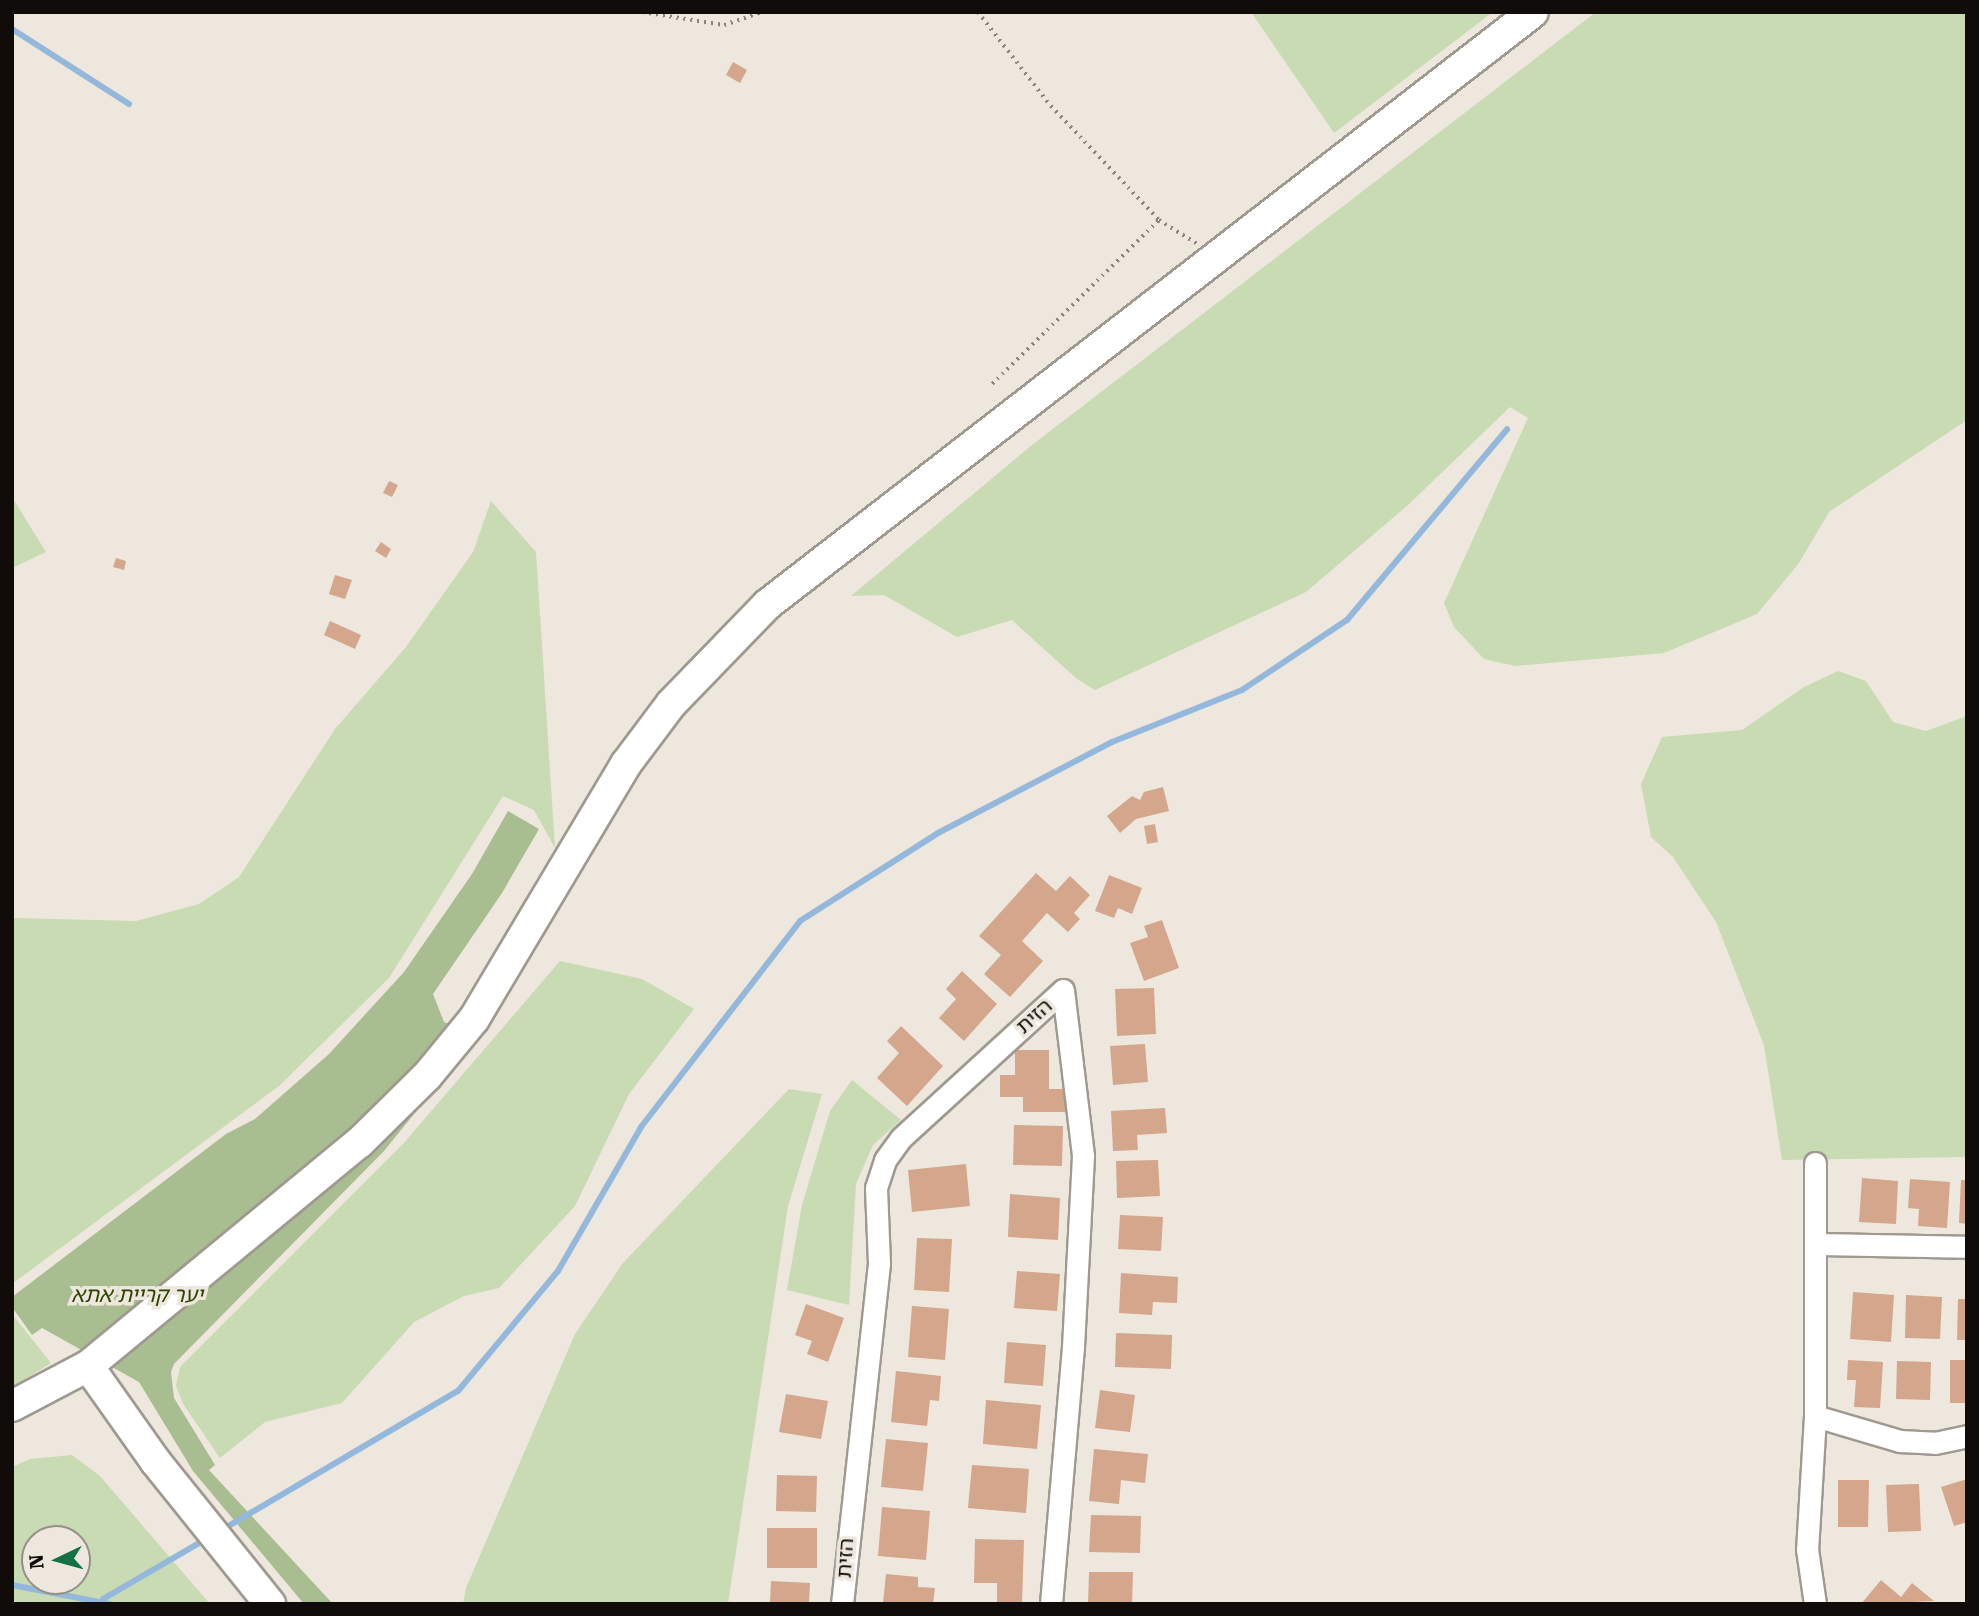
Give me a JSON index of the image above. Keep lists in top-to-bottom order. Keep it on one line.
{"streets":{"street":["הזית"]},"parks":["יער קריית אתא"],"north":"left"}
